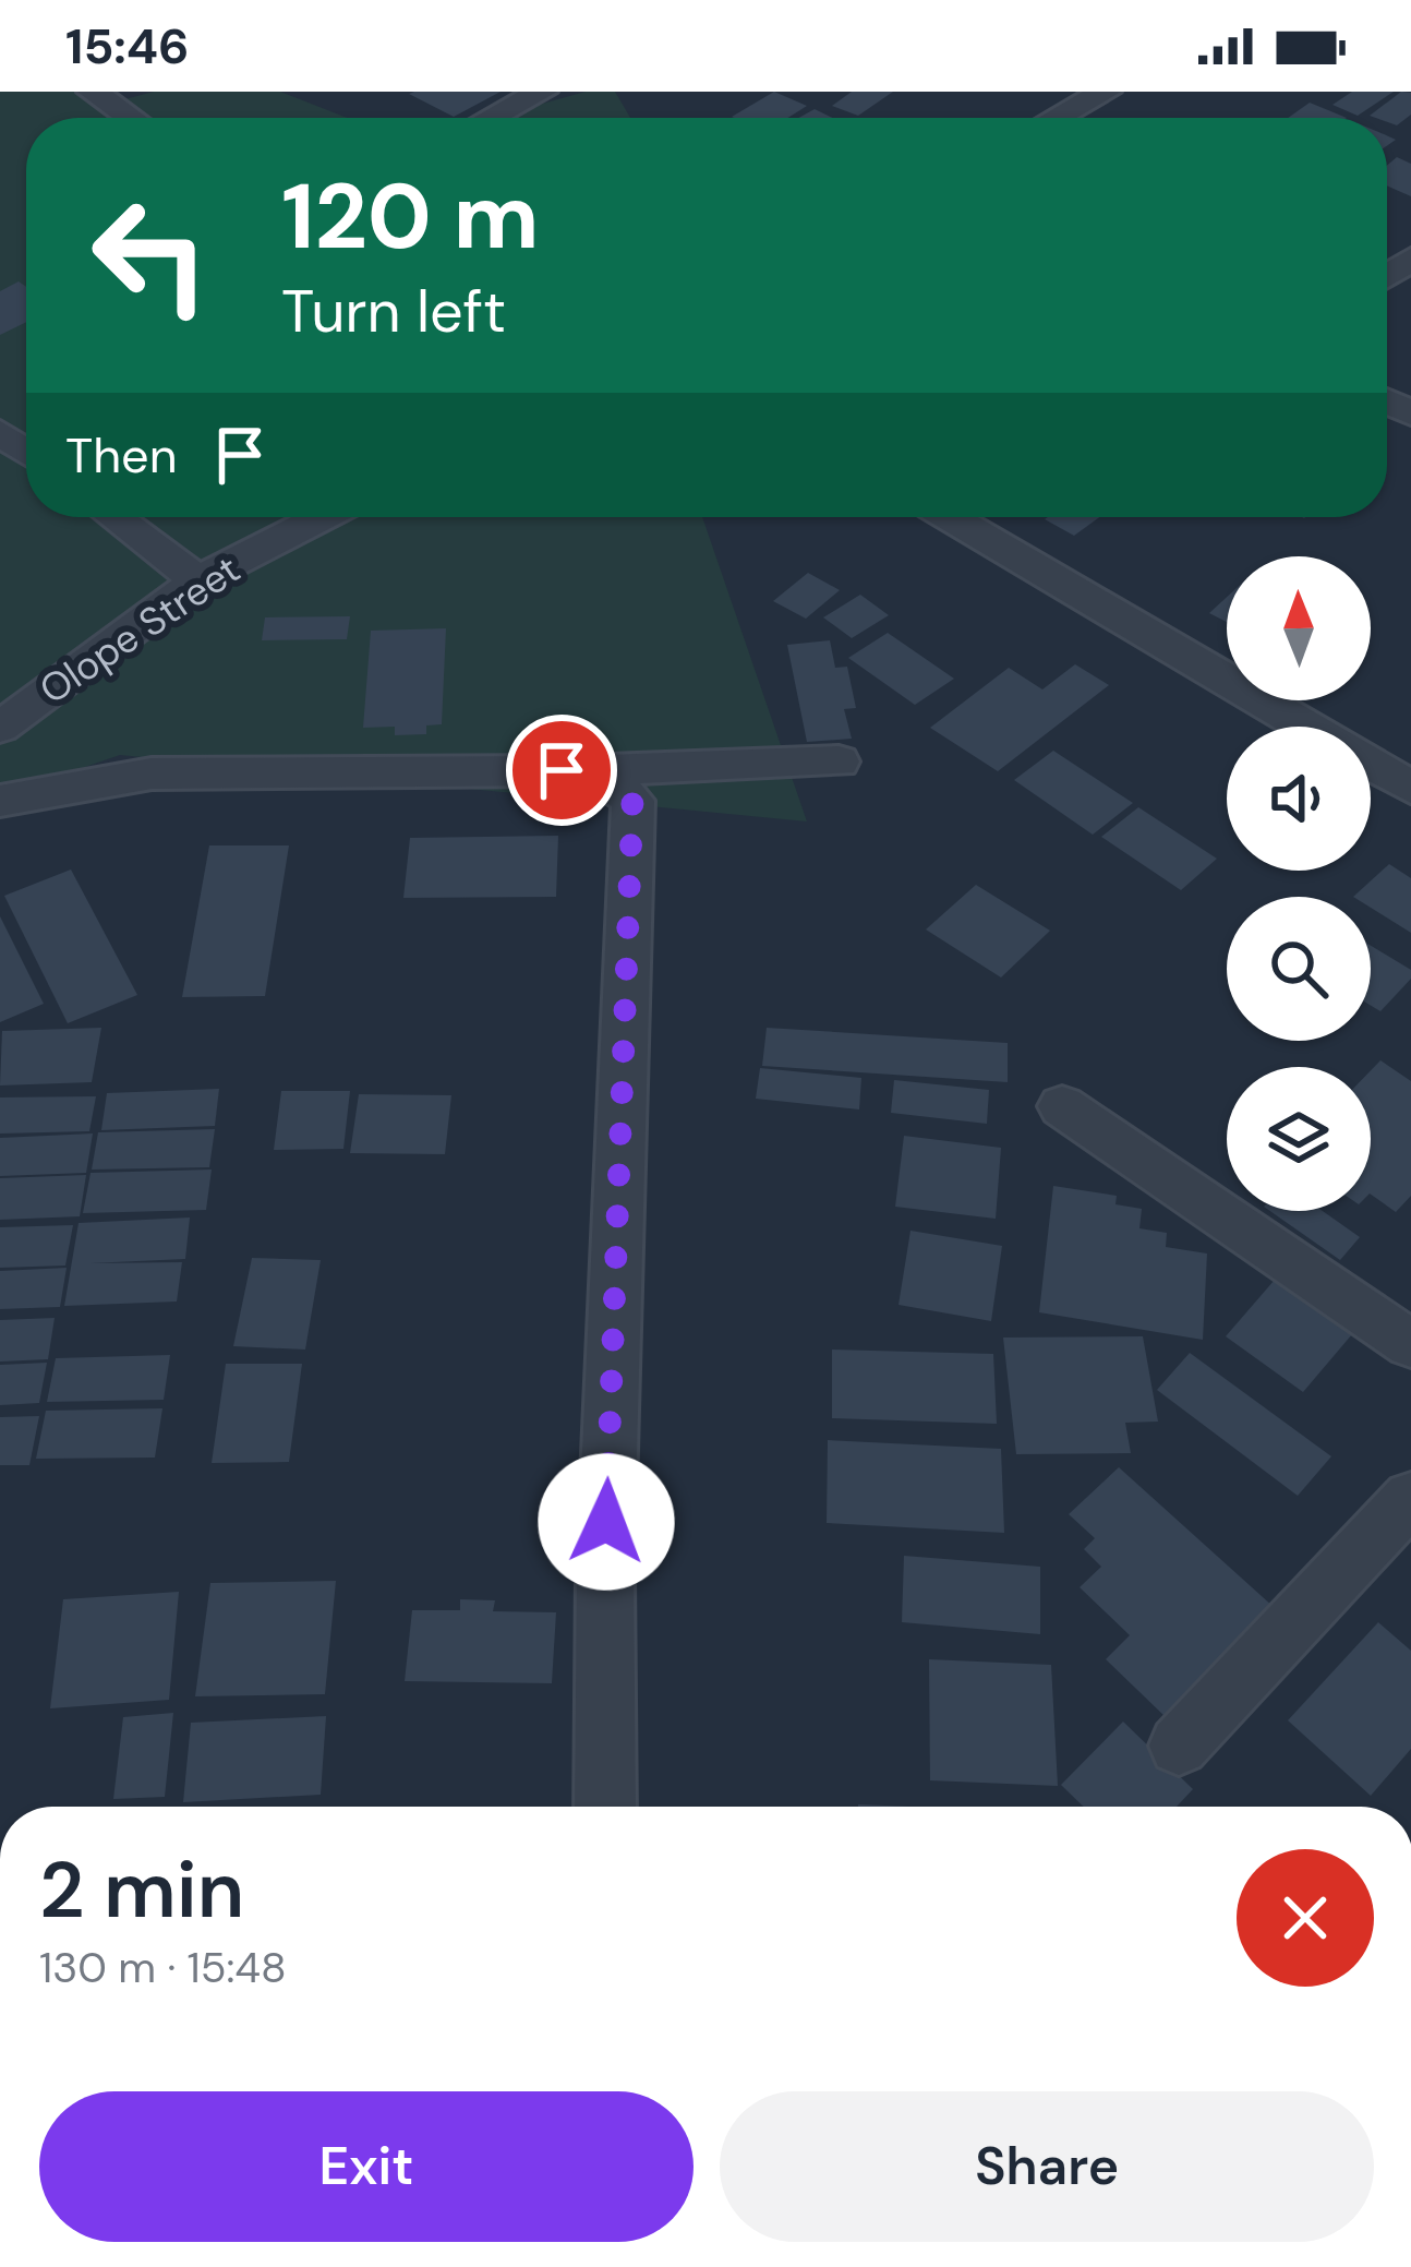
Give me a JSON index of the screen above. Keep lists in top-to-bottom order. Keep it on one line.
{"streets":{"street":["Olope Street"]},"north":"top","page":{"status":"15:46","turn":["120 m","Turn left"],"then":"Then","heading":["2 min","130 m · 15:48"],"buttons":["Exit","Share"]}}
